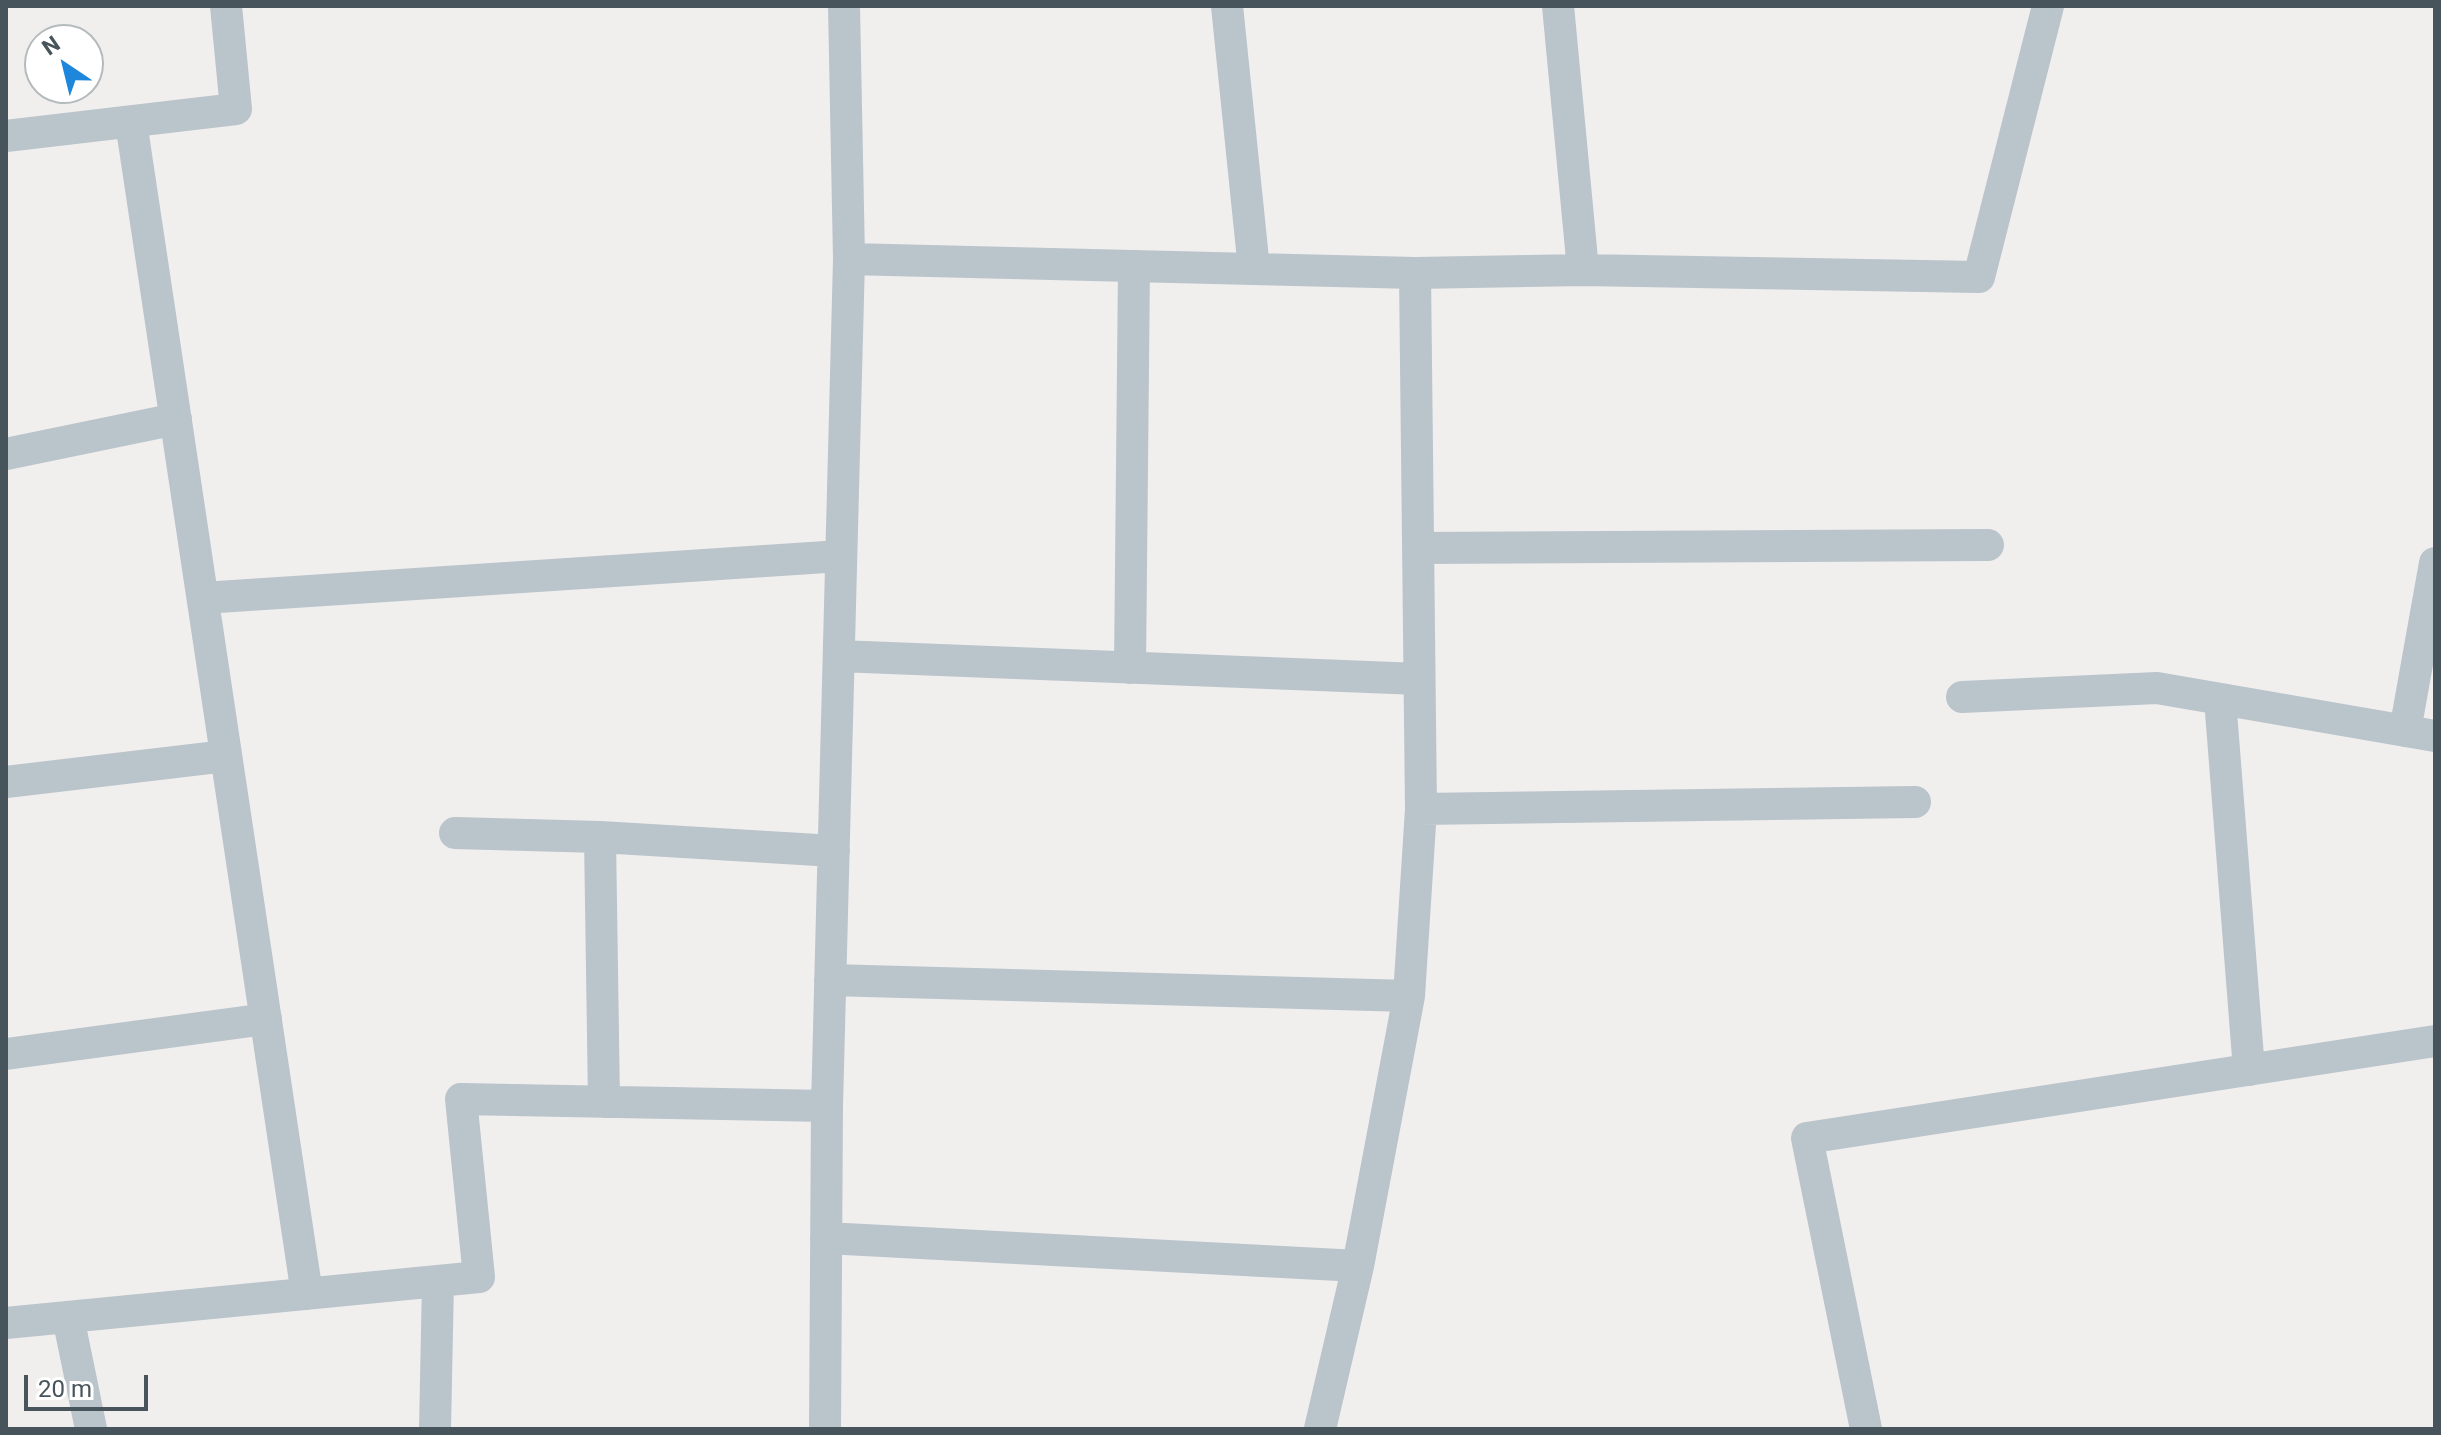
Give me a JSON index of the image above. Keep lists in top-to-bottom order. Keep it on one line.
{"scale_bar":"20 m","north":"top left"}
